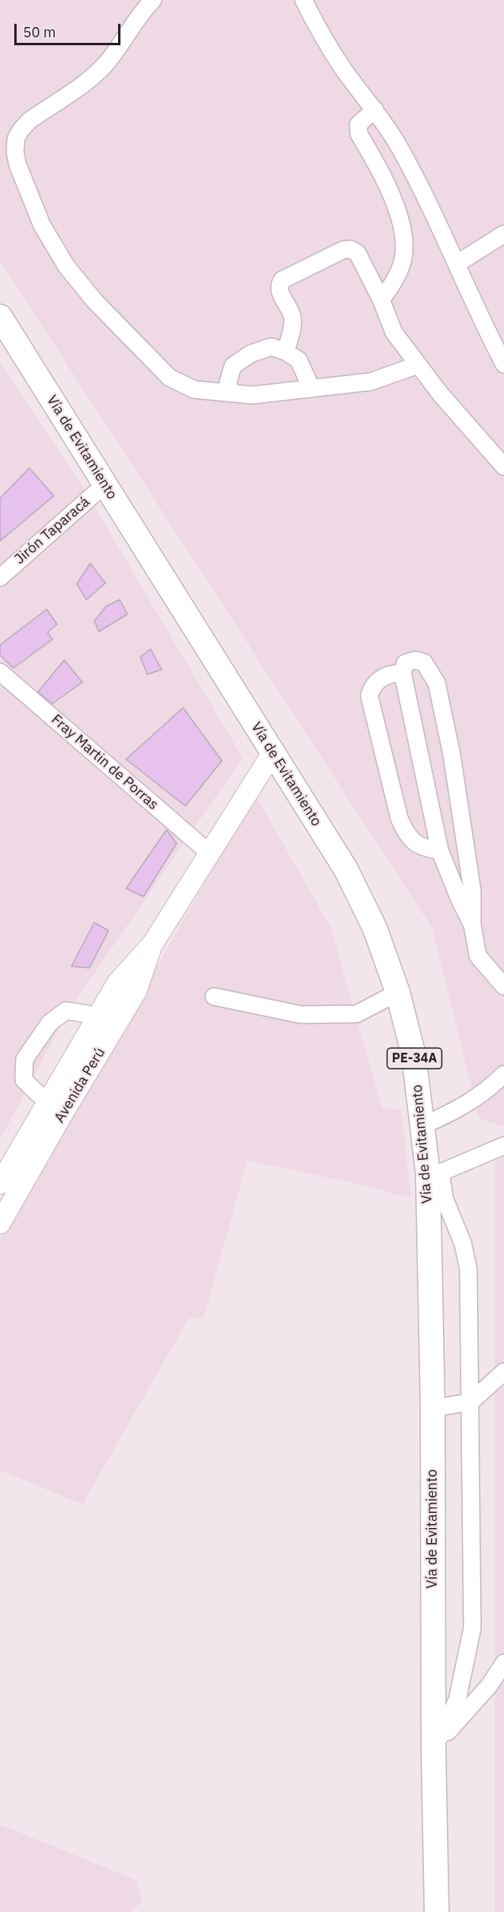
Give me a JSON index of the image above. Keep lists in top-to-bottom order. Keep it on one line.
{"streets":{"highway":["Vía de Evitamiento","PE-34A"],"main road":["Avenida Perú"],"street":["Jirón Taparacá","Fray Martin de Porras"]},"crossings":[["Vía de Evitamiento","Jirón Taparacá"],["Vía de Evitamiento","Avenida Perú"],["Fray Martin de Porras","Avenida Perú"]],"scale_bar":"50 m"}
